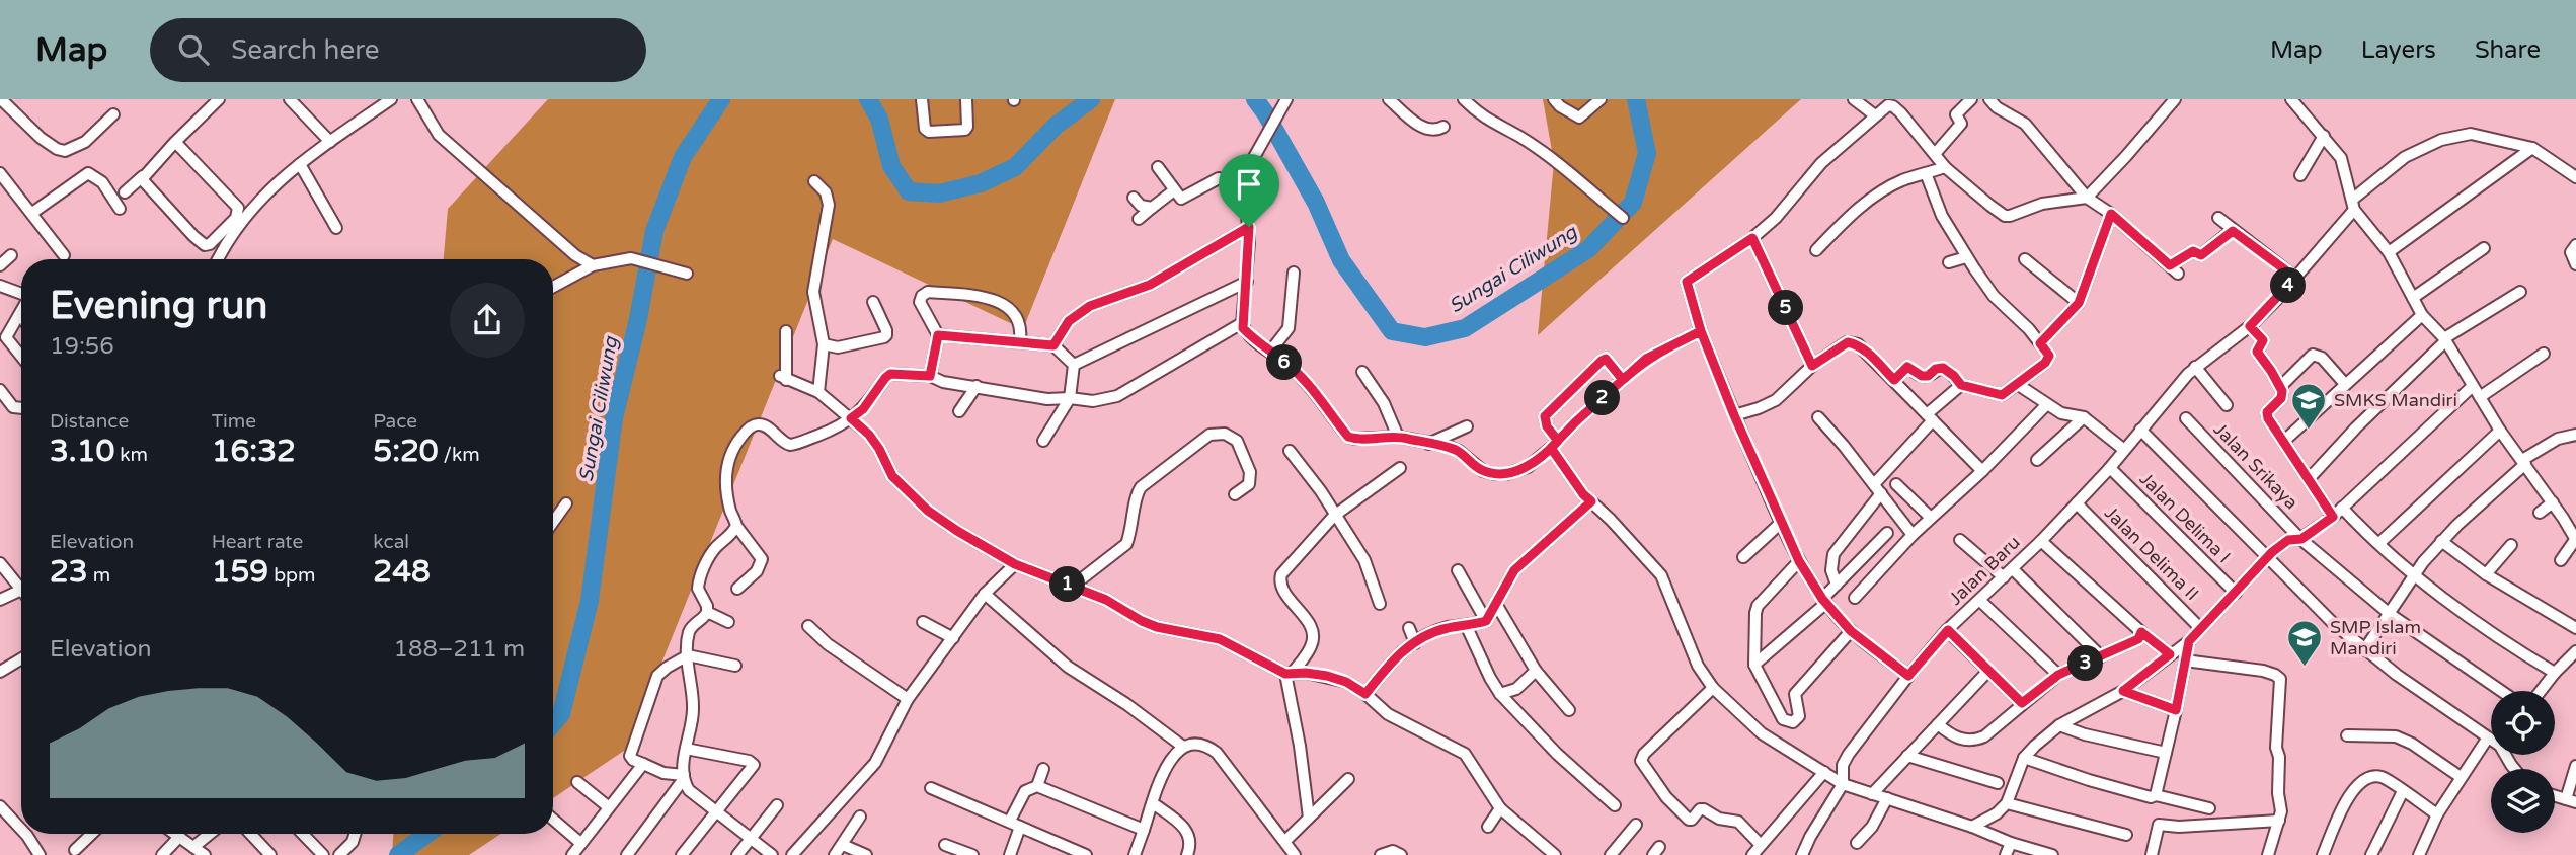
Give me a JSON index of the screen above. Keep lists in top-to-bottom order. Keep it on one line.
{"streets":{"street":["Jalan Srikaya","Jalan Delima I","Jalan Delima II","Jalan Baru"]},"crossings":[["Jalan Delima I","Jalan Baru"],["Jalan Delima II","Jalan Baru"]],"water":["Sungai Ciliwung"],"places":{"school or university":["SMKS Mandiri","SMP Islam Mandiri"]},"page":{"header":"Map","search":"Search here","nav":["Map","Layers","Share"],"heading":["Evening run","19:56"],"pins":["4","5","6","2","1","3"],"stats":[["Distance","3.10 km"],["Time","16:32"],["Pace","5:20 /km"],["Elevation","23 m"],["Heart rate","159 bpm"],["kcal","248"]],"chart":["Elevation","188–211 m"]}}
